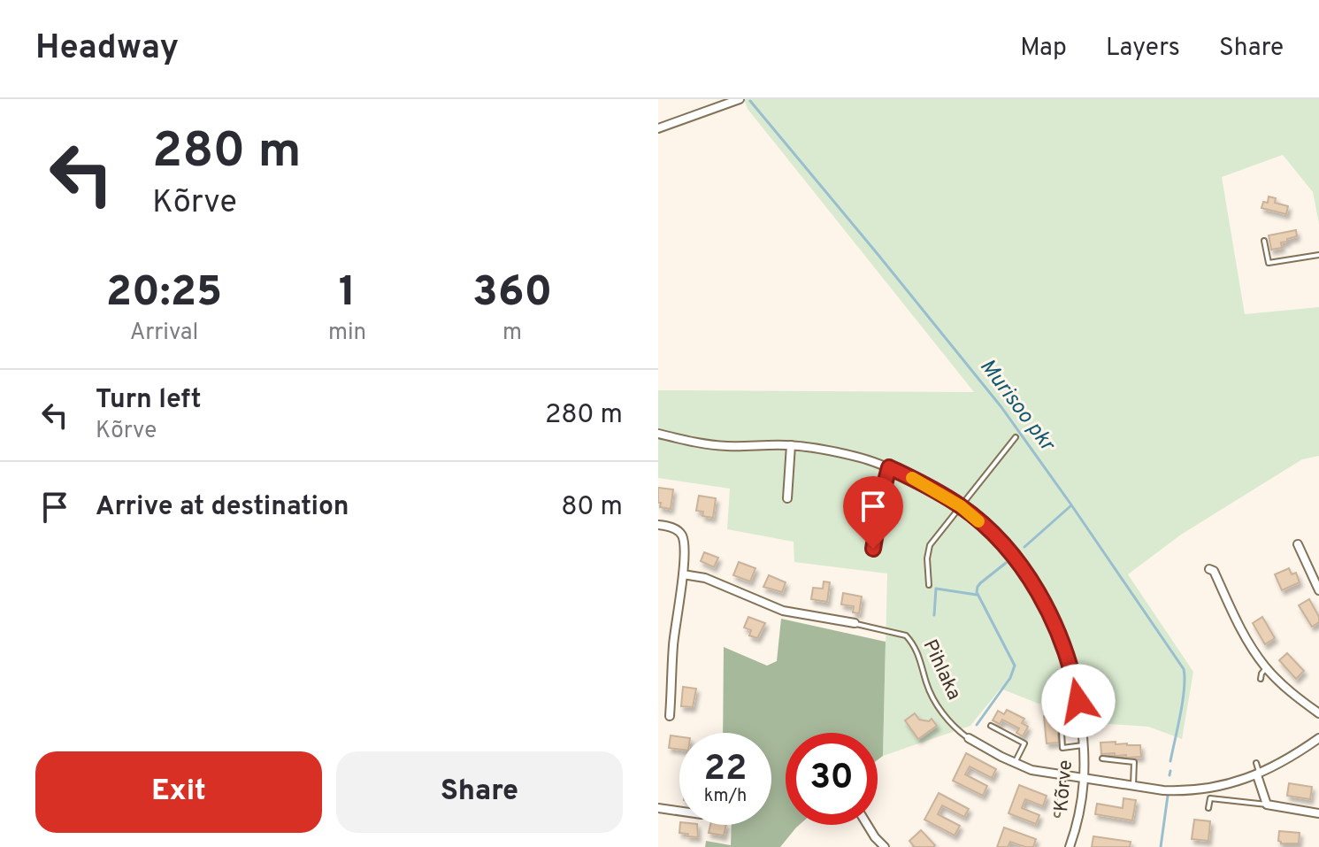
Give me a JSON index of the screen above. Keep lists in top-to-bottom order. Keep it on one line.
{"streets":{"street":["Pihlaka","Kõrve"]},"crossings":[["Pihlaka","Kõrve"]],"water":["Murisoo pkr"],"page":{"header":"Headway","nav":["Map","Layers","Share"],"turn":["280 m","Kõrve"],"eta":["20:25","Arrival","1","min","360","m"],"list":[{"name":"Turn left","note":"Kõrve","value":"280 m"},{"name":"Arrive at destination","value":"80 m"}],"speed":"22 km/h","limit":"30","buttons":["Exit","Share"]}}
